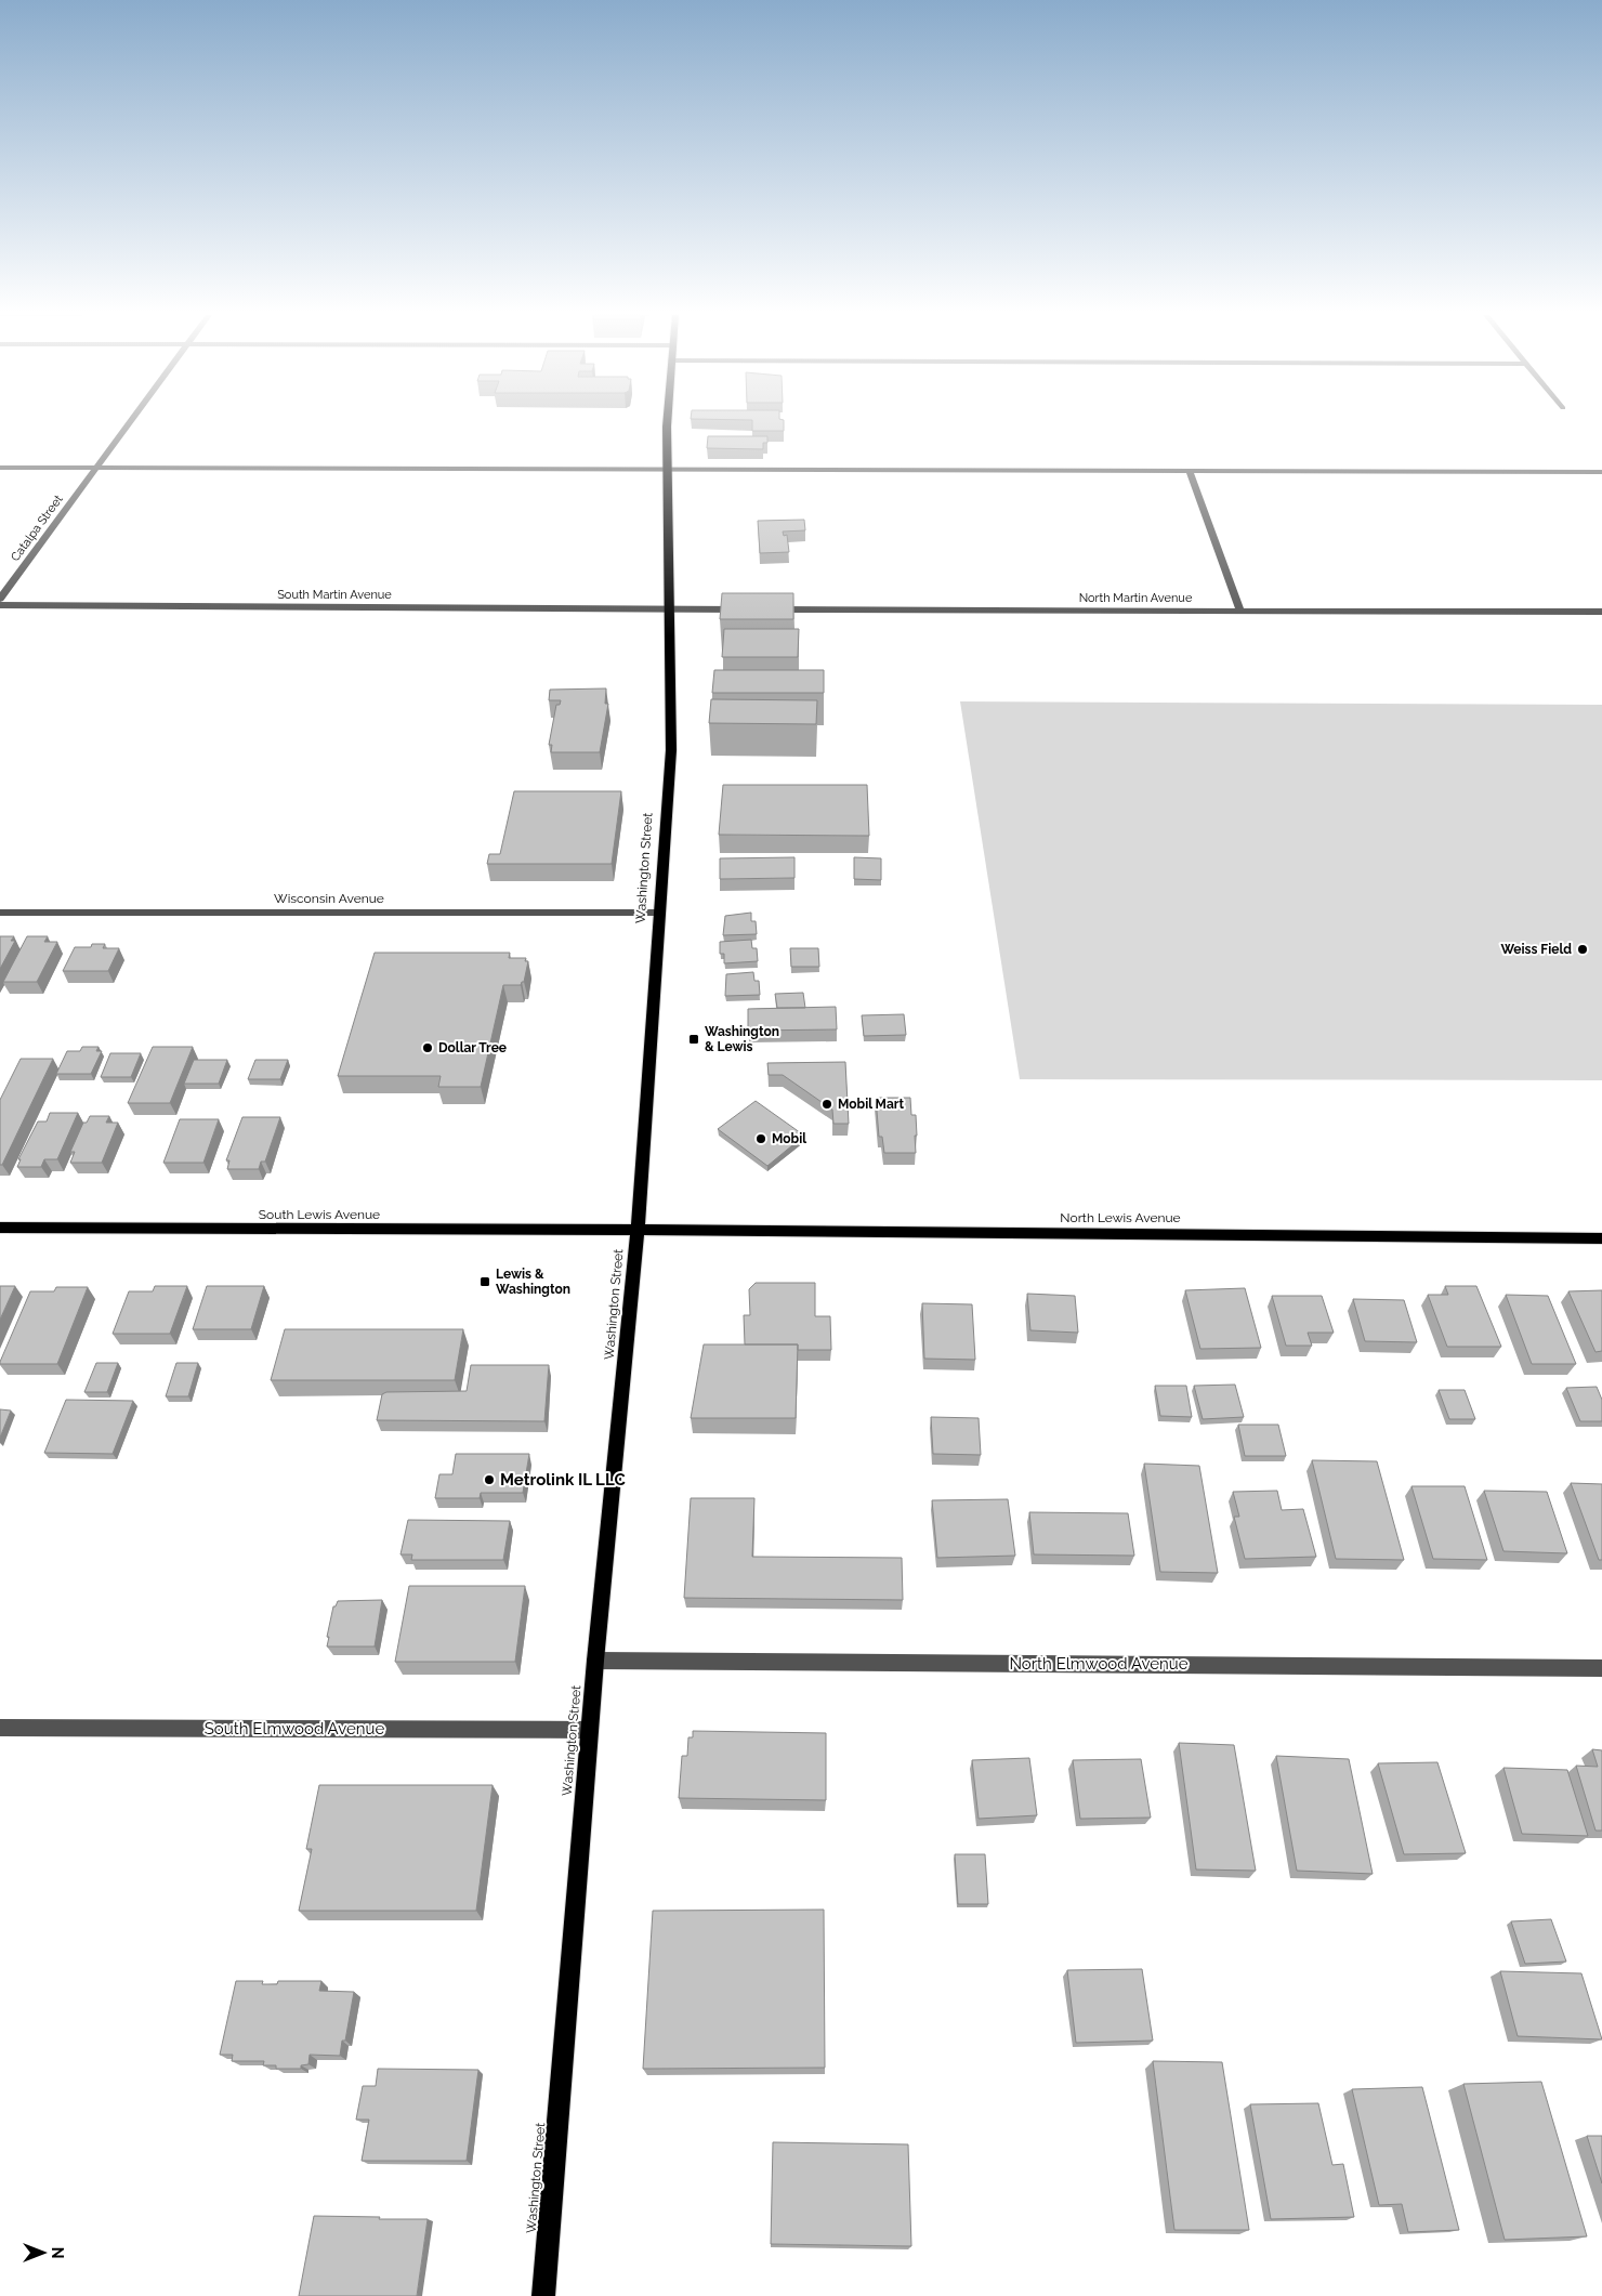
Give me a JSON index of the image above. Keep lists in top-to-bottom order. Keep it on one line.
{"streets":{"main road":["Washington Street","South Lewis Avenue","North Lewis Avenue"],"street":["Catalpa Street","South Martin Avenue","North Martin Avenue","Wisconsin Avenue","North Elmwood Avenue","South Elmwood Avenue"]},"crossings":[["South Martin Avenue","Washington Street"],["Washington Street","Wisconsin Avenue"],["Washington Street","South Lewis Avenue"],["Washington Street","North Lewis Avenue"],["Washington Street","North Elmwood Avenue"],["Washington Street","South Elmwood Avenue"],["South Lewis Avenue","North Lewis Avenue"]],"places":{"other":["Weiss Field","Dollar Tree","Mobil Mart","Mobil","Metrolink IL LLC"],"transit":["Washington & Lewis","Lewis & Washington"]},"north":"right"}
